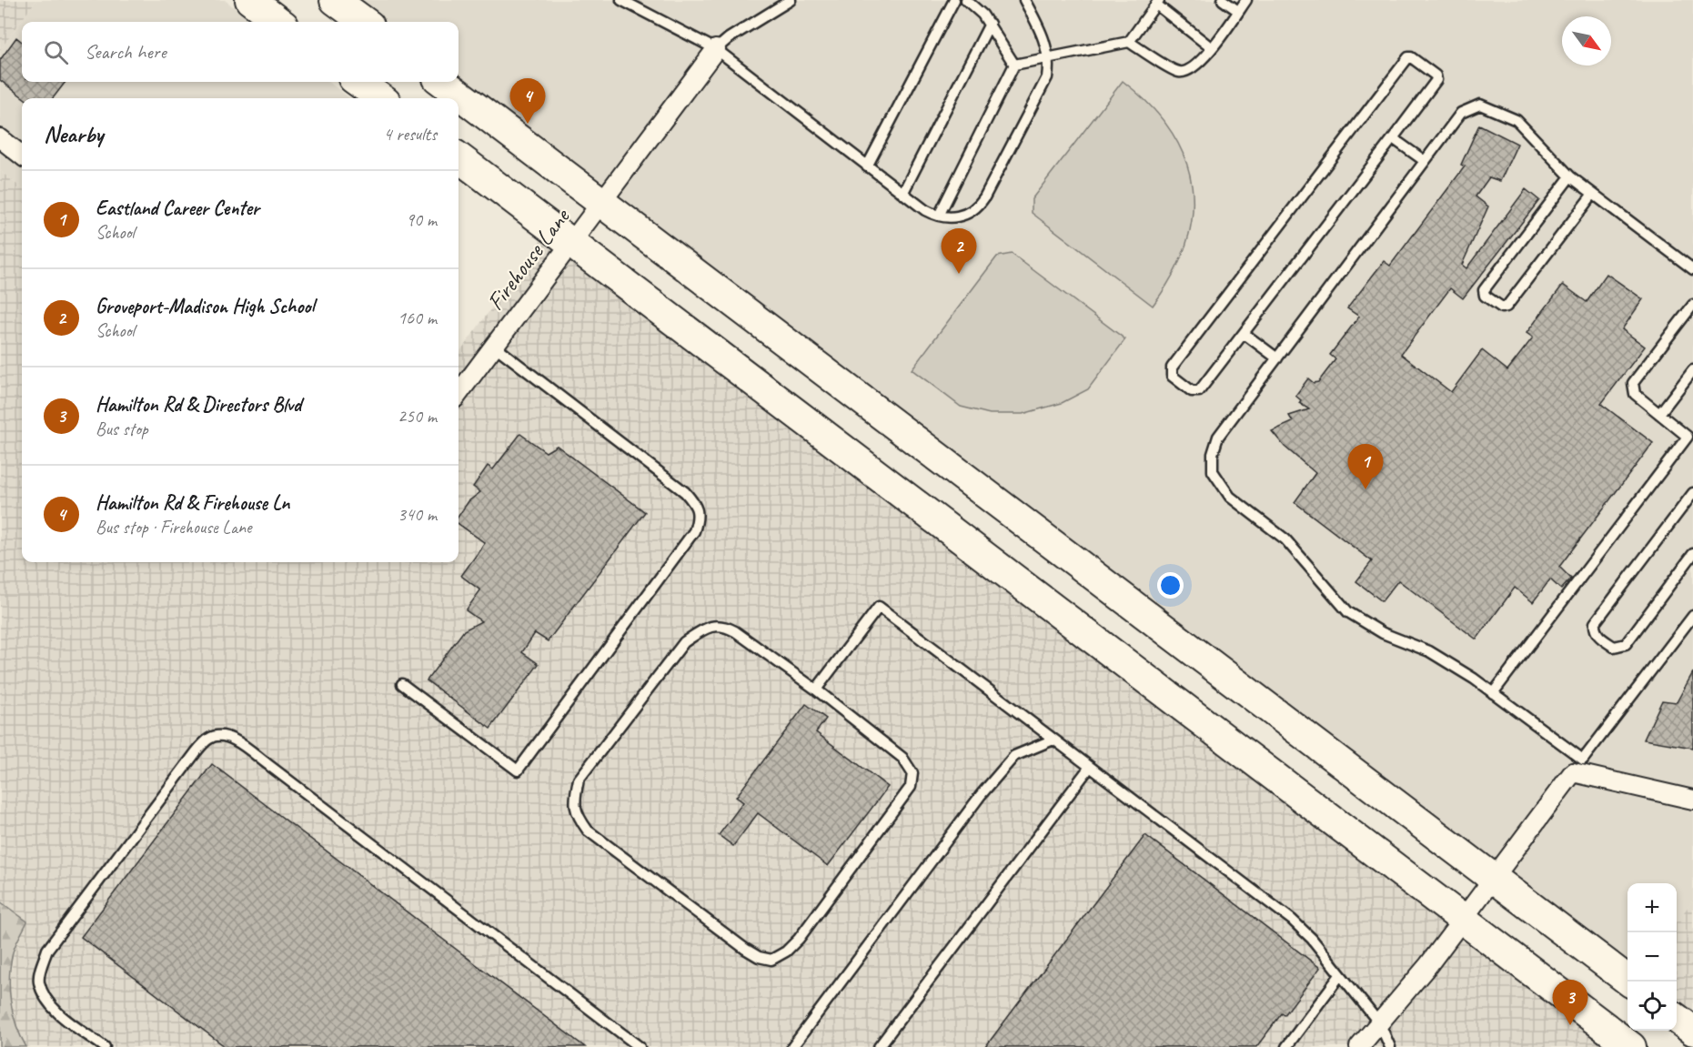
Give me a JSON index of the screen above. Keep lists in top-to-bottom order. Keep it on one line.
{"streets":{"street":["Firehouse Lane"]},"north":"bottom right","page":{"search":"Search here","pins":["4","2","1","3"],"heading":["Nearby","4 results"],"list":[{"mark":"1","name":"Eastland Career Center","note":"School","value":"90 m"},{"mark":"2","name":"Groveport-Madison High School","note":"School","value":"160 m"},{"mark":"3","name":"Hamilton Rd & Directors Blvd","note":"Bus stop","value":"250 m"},{"mark":"4","name":"Hamilton Rd & Firehouse Ln","note":"Bus stop · Firehouse Lane","value":"340 m"}],"map_buttons":["+","−"]}}
